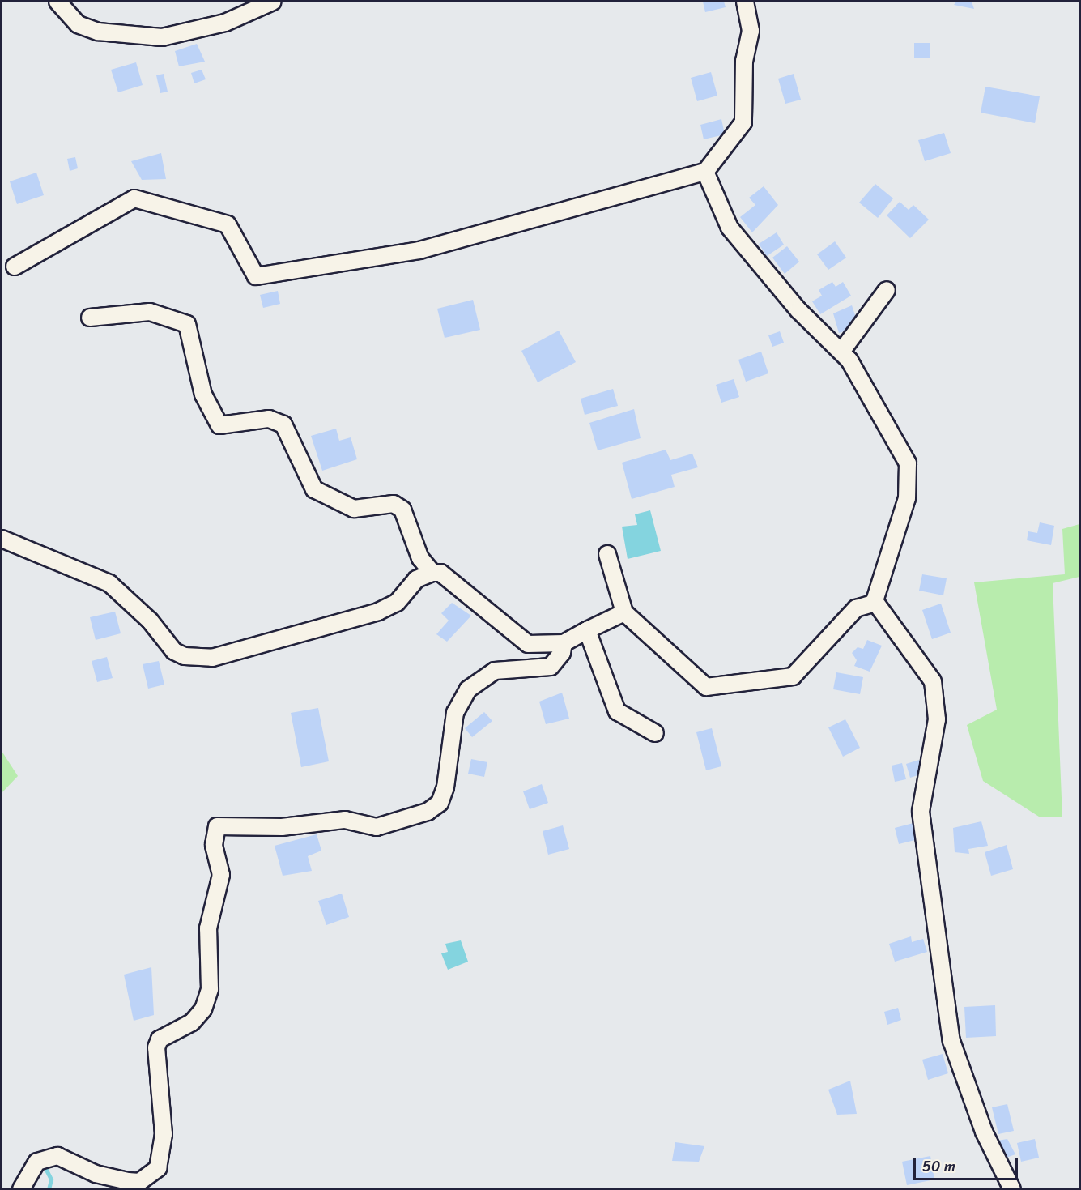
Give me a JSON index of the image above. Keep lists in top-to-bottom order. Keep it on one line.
{"scale_bar":"50 m"}
